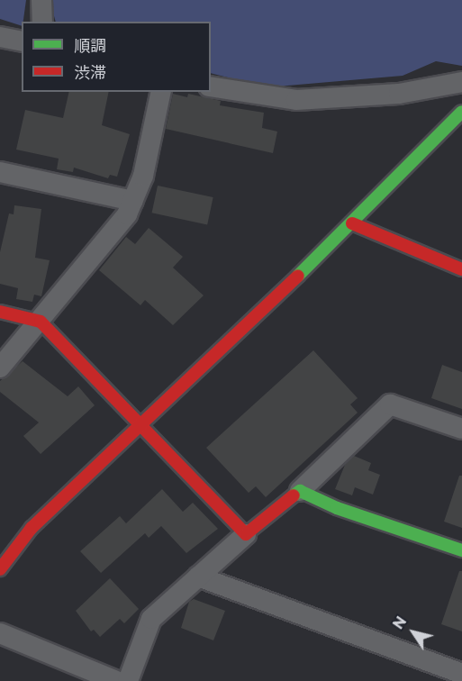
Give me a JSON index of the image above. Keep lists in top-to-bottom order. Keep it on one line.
{"legend":["順調","渋滞"],"north":"top left"}
